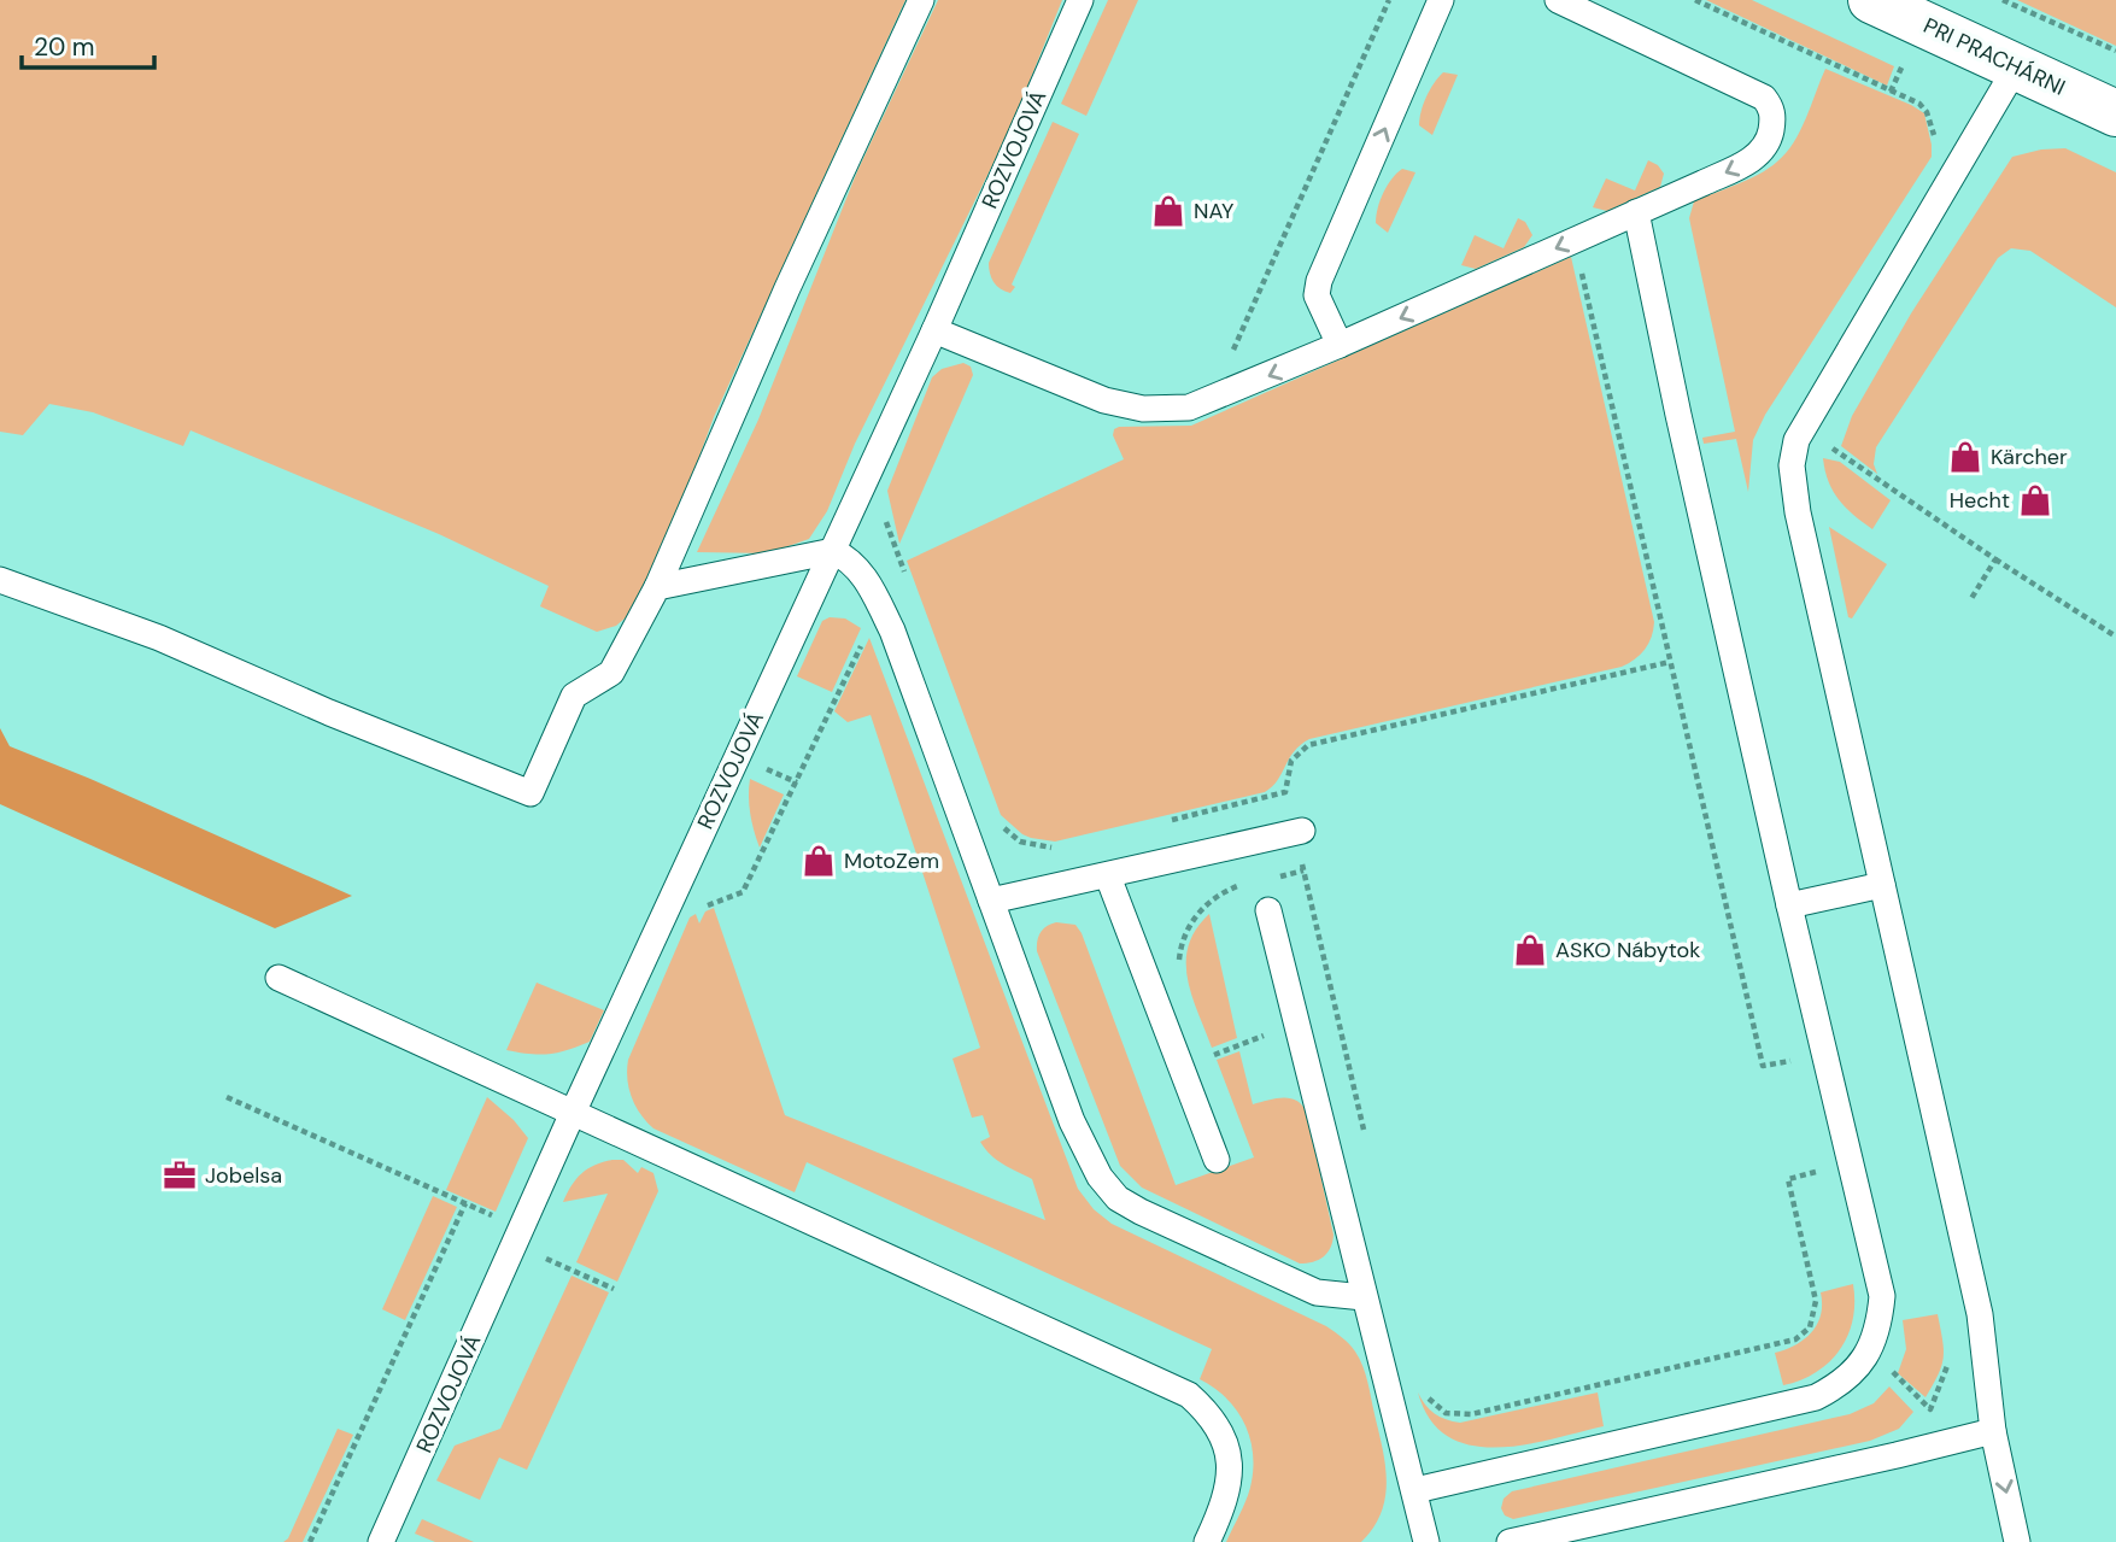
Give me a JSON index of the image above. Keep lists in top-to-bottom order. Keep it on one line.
{"streets":{"street":["PRI PRACHÁRNI"],"lane":["ROZVOJOVÁ"]},"places":{"shop":["NAY","Kärcher","Hecht","MotoZem","ASKO Nábytok"],"office":["Jobelsa"]},"scale_bar":"20 m"}
